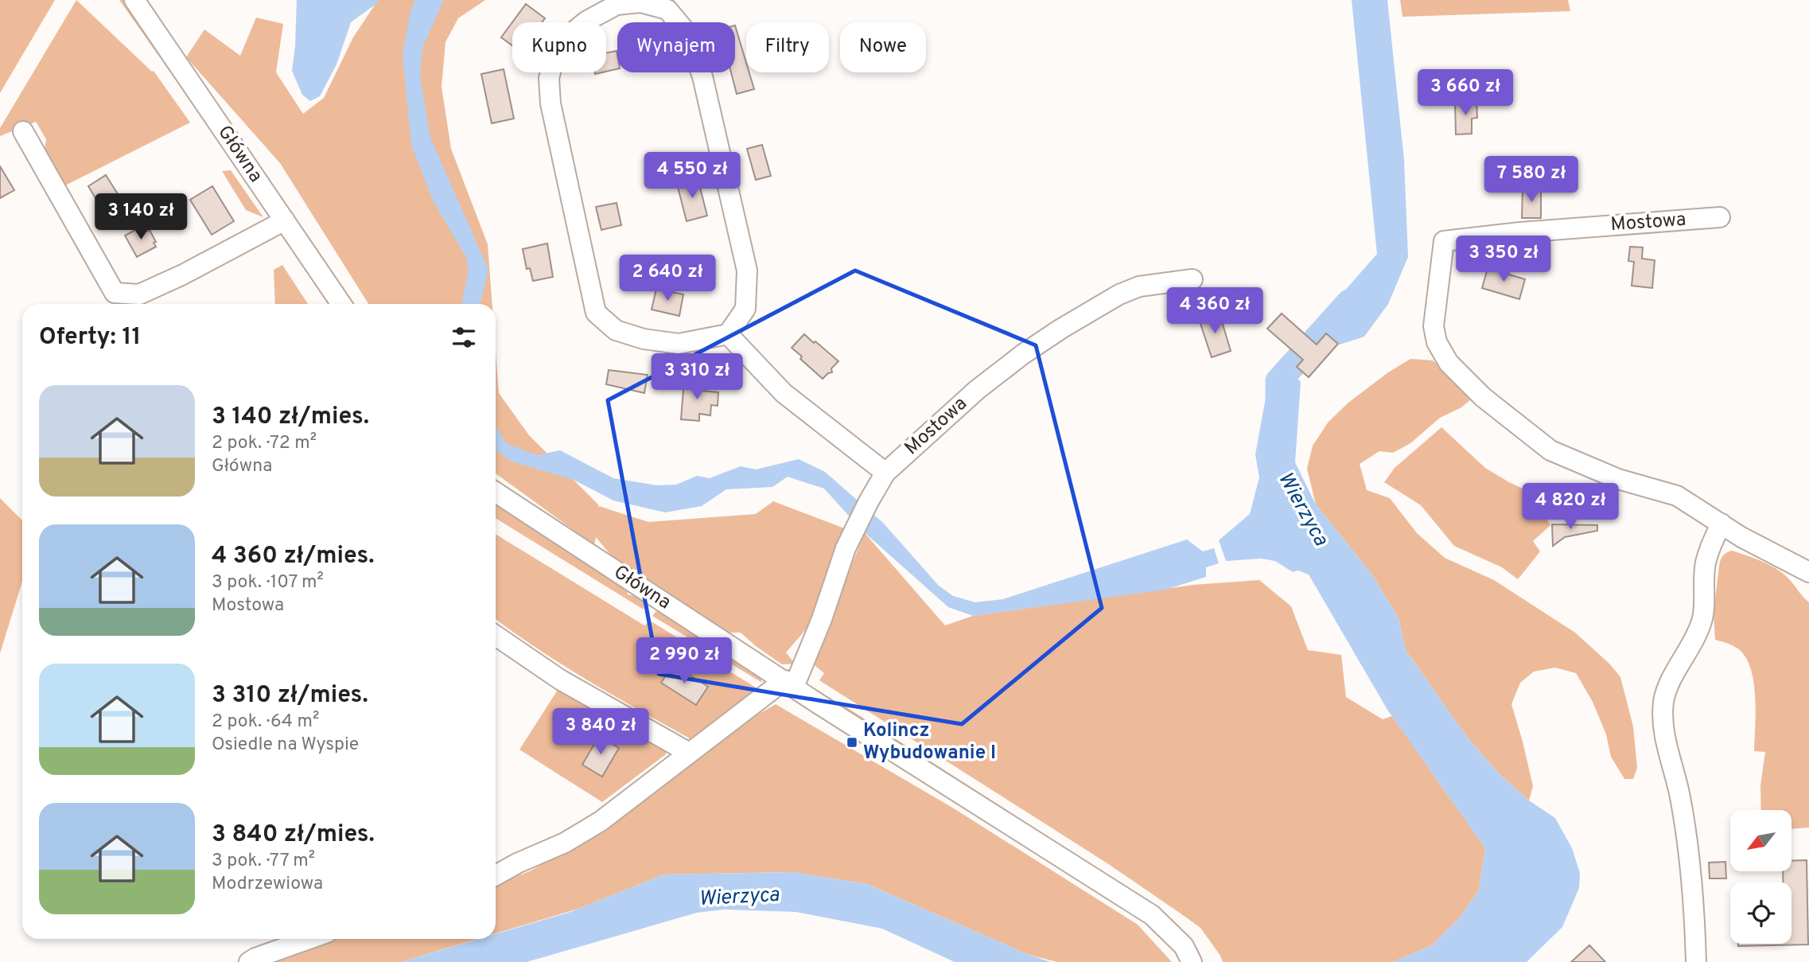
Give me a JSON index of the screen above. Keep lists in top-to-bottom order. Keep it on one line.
{"streets":{"street":["Główna","Mostowa"]},"crossings":[["Główna","Mostowa"]],"water":["Wierzyca"],"places":{"transit":["Kolincz Wybudowanie I"]},"north":"bottom left","page":{"chip":["Kupno","Wynajem","Filtry","Nowe"],"price":["3 660 zł","4 550 zł","7 580 zł","3 140 zł","3 350 zł","2 640 zł","4 360 zł","3 310 zł","4 820 zł","2 990 zł","3 840 zł"],"heading":"Oferty: 11","list":[{"name":"3 140 zł/mies.","note":"2 pok. · 72 m² · Główna"},{"name":"4 360 zł/mies.","note":"3 pok. · 107 m² · Mostowa"},{"name":"3 310 zł/mies.","note":"2 pok. · 64 m² · Osiedle na Wyspie"},{"name":"3 840 zł/mies.","note":"3 pok. · 77 m² · Modrzewiowa"}]}}
